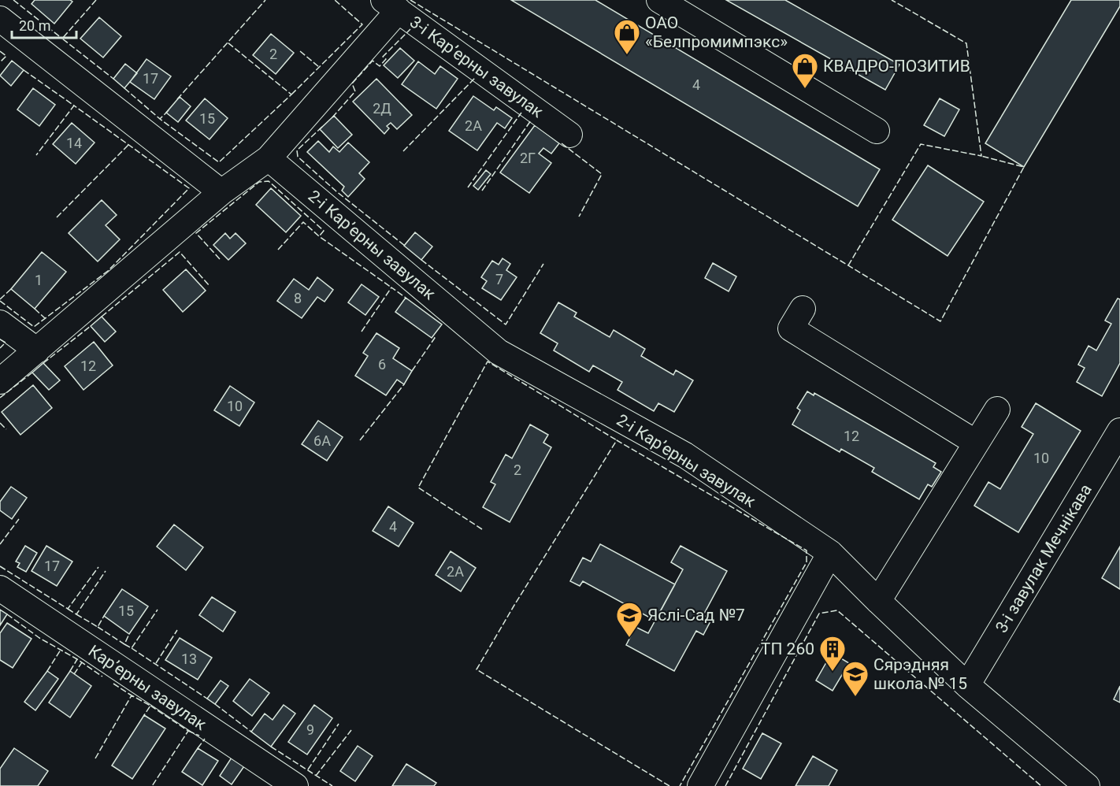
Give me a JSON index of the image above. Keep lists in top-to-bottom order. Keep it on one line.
{"streets":{"street":["3-і Карʼерны завулак","2-і Карʼерны завулак","3-і завулак Мечнікава","Карʼерны завулак"]},"crossings":[["2-і Карʼерны завулак","3-і завулак Мечнікава"]],"places":{"shop":["ОАО «Белпромимпэкс»","КВАДРО-ПОЗИТИВ"],"school or university":["Яслі-Сад №7","Сярэдняя школа № 15"],"building":["ТП 260"]},"house_numbers":["2","17","4","2Д","15","2А","14","2Г","7","1","8","6","12","10","12","6А","10","2","4","17","2А","15","13","9"],"scale_bar":"20 m"}
